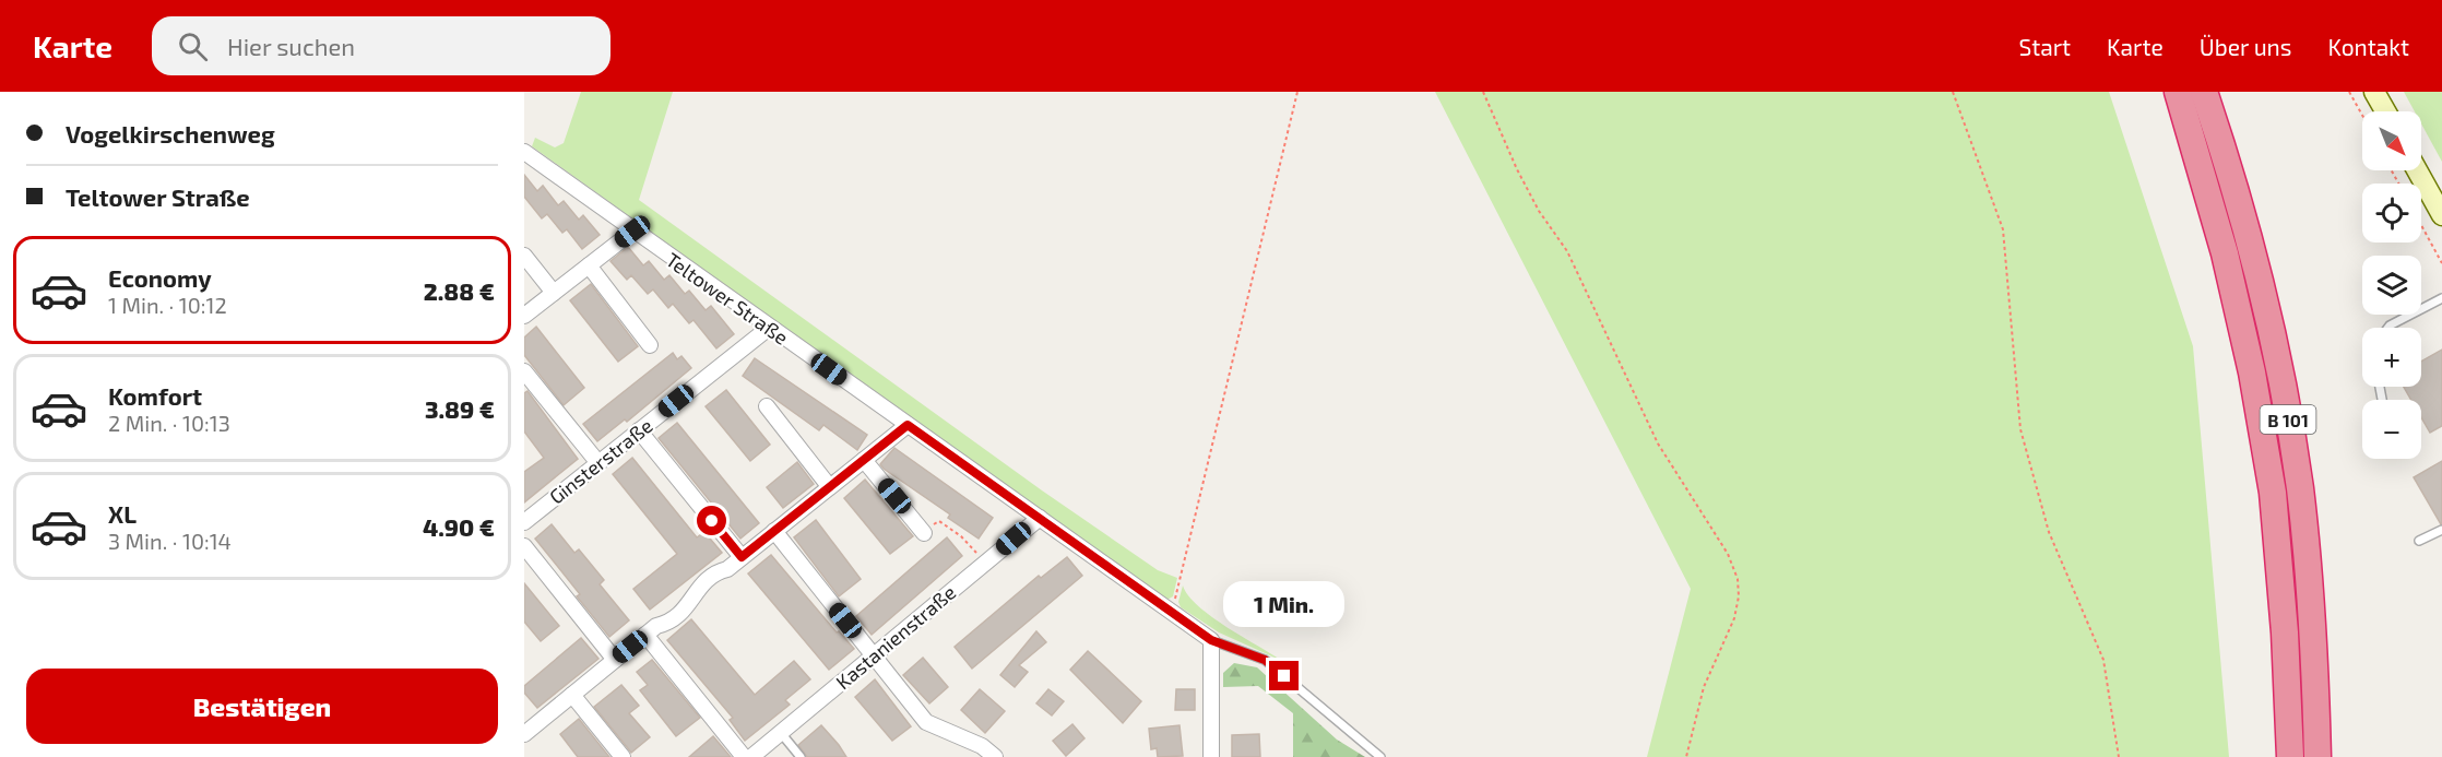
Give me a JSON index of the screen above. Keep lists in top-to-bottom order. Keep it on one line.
{"streets":{"highway":["B 101"],"street":["Teltower Straße","Ginsterstraße","Kastanienstraße"]},"crossings":[["Teltower Straße","Ginsterstraße"],["Teltower Straße","Kastanienstraße"]],"north":"bottom right","page":{"header":"Karte","search":"Hier suchen","nav":["Start","Karte","Über uns","Kontakt"],"banner":["Vogelkirschenweg","Teltower Straße"],"map_buttons":["+","−"],"list":[{"name":"Economy","note":"1 Min. · 10:12","value":"2.88 €"},{"name":"Komfort","note":"2 Min. · 10:13","value":"3.89 €"},{"name":"XL","note":"3 Min. · 10:14","value":"4.90 €"}],"bubble":"1 Min.","buttons":"Bestätigen"}}
